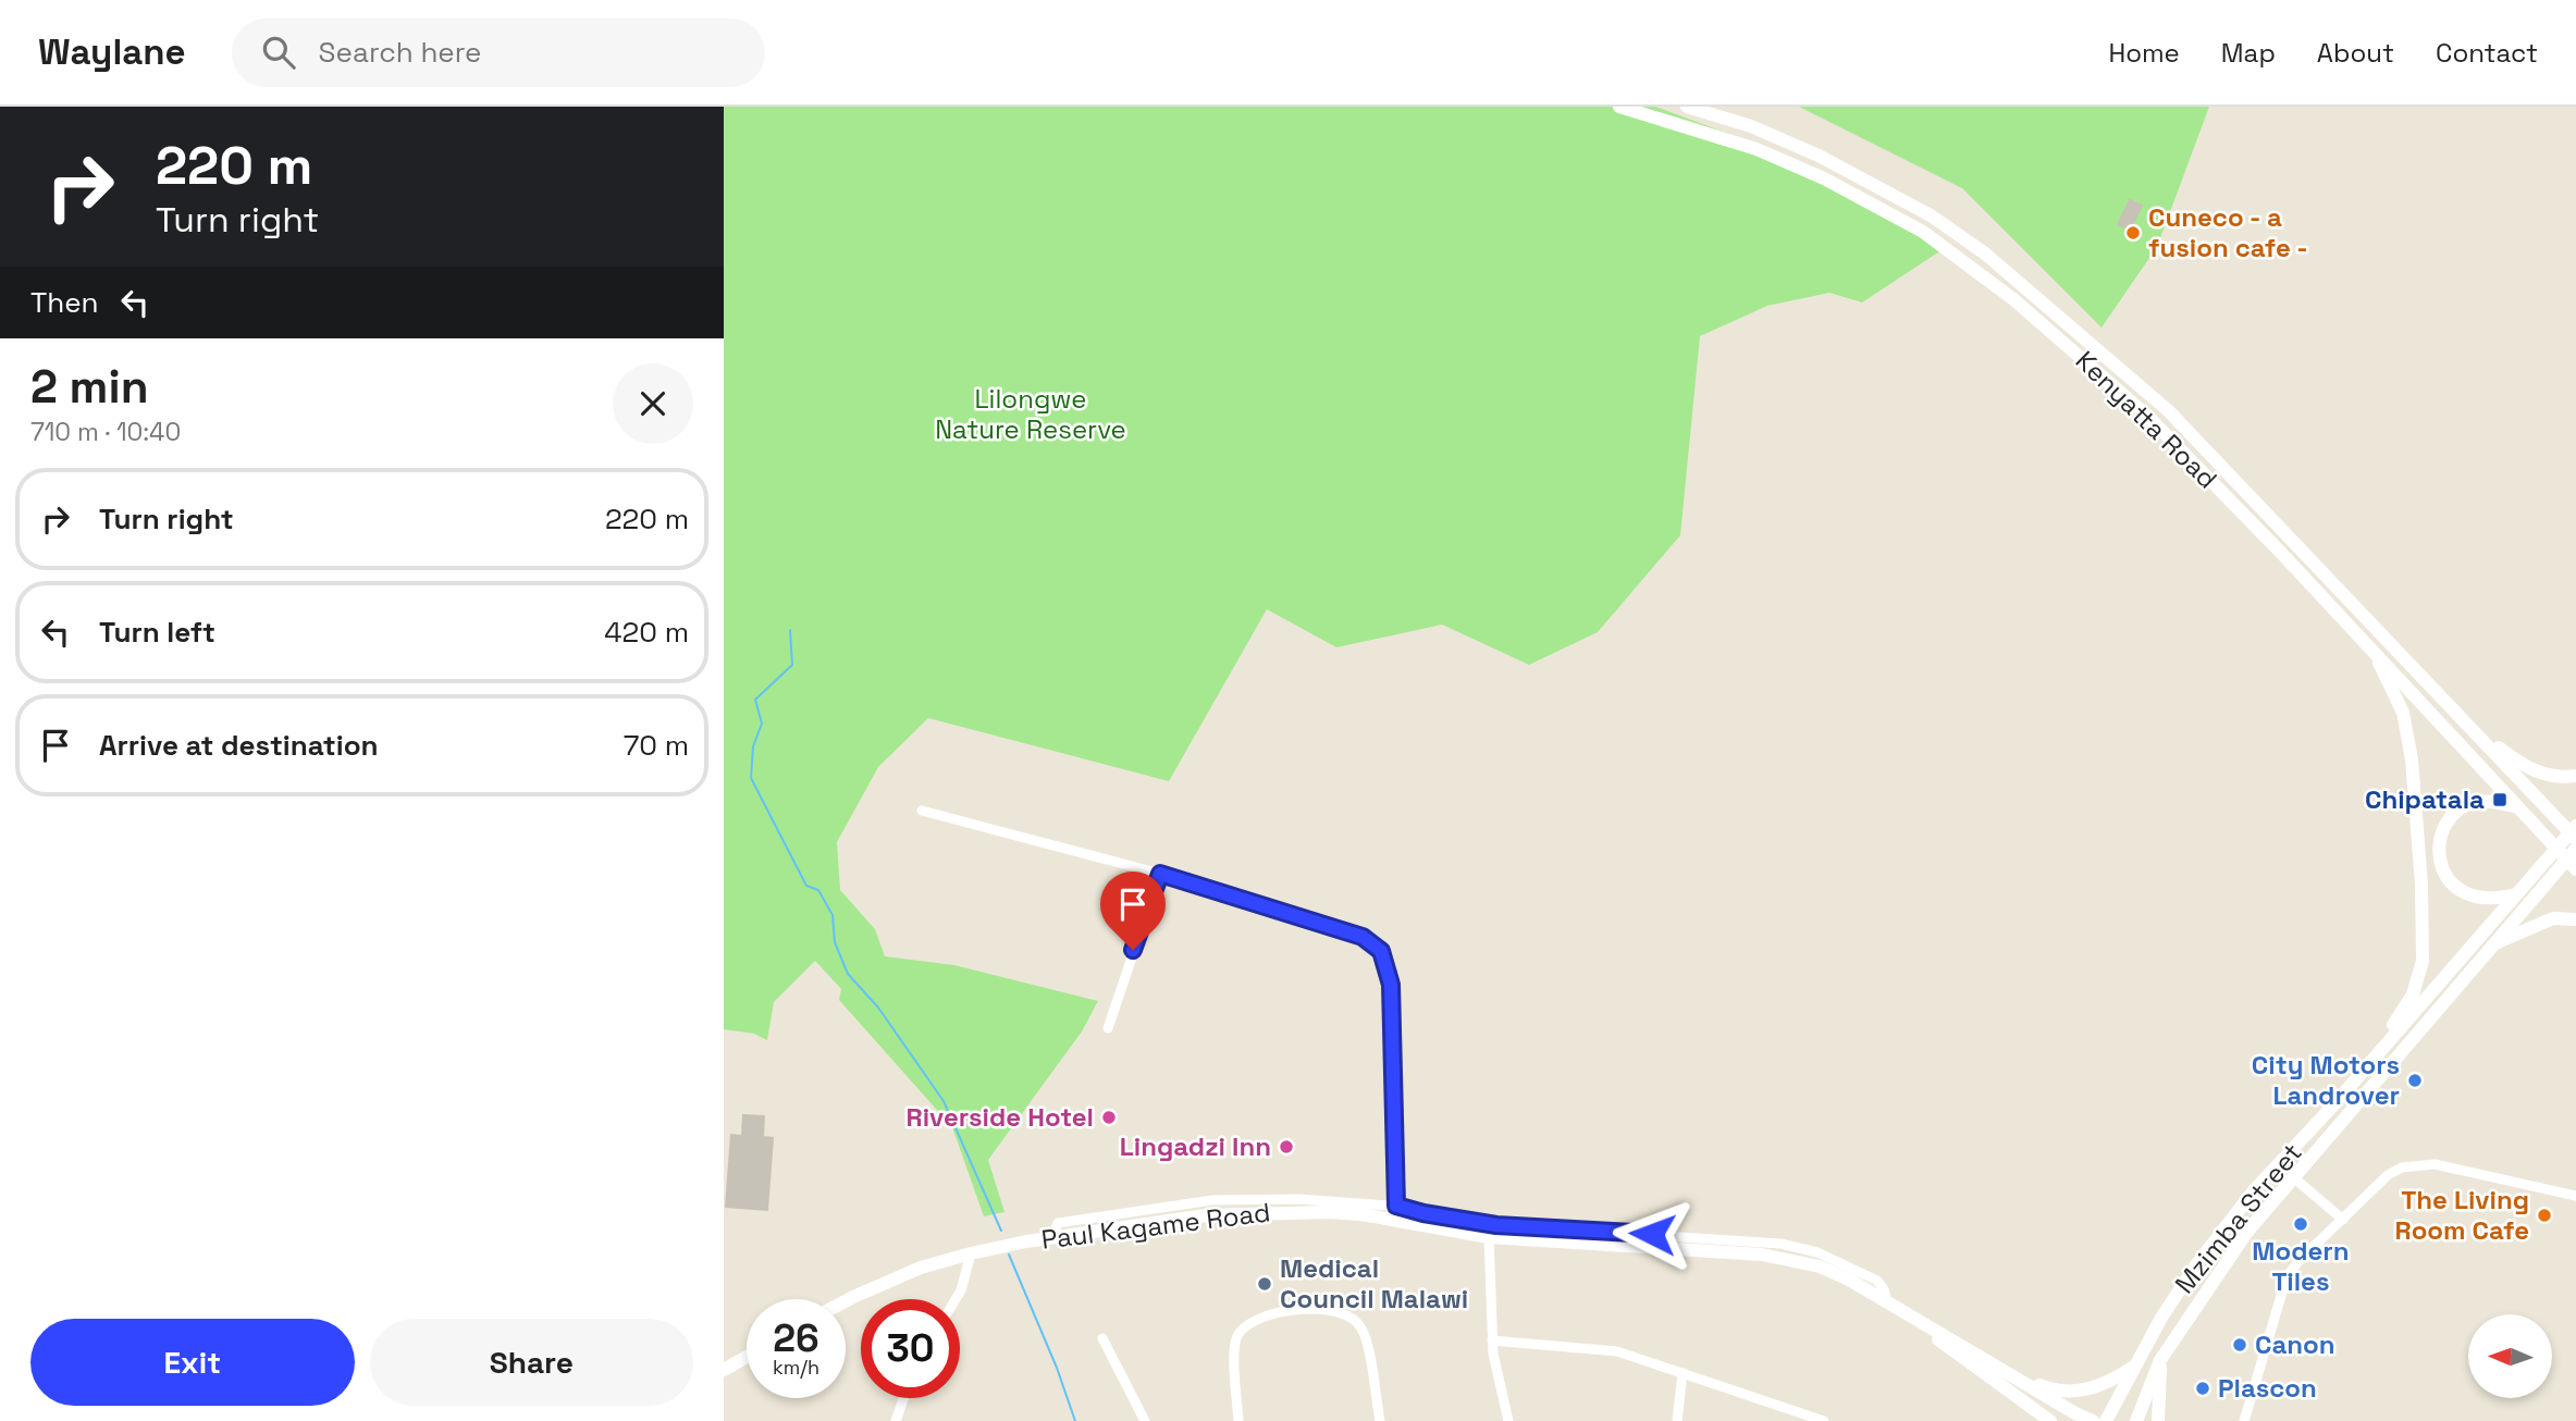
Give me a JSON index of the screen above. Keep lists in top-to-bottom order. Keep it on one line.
{"streets":{"main road":["Kenyatta Road","Mzimba Street","Paul Kagame Road"]},"parks":["Lilongwe Nature Reserve"],"places":{"other":["Cuneco - a fusion cafe -","City Motors Landrover","Riverside Hotel","Lingadzi Inn","The Living Room Cafe","Modern Tiles","Medical Council Malawi","Canon","Plascon"],"transit":["Chipatala"]},"north":"left","page":{"header":"Waylane","search":"Search here","nav":["Home","Map","About","Contact"],"turn":["220 m","Turn right"],"then":"Then","heading":["2 min","710 m · 10:40"],"list":[{"name":"Turn right","value":"220 m"},{"name":"Turn left","value":"420 m"},{"name":"Arrive at destination","value":"70 m"}],"speed":"26 km/h","limit":"30","buttons":["Exit","Share"]}}
